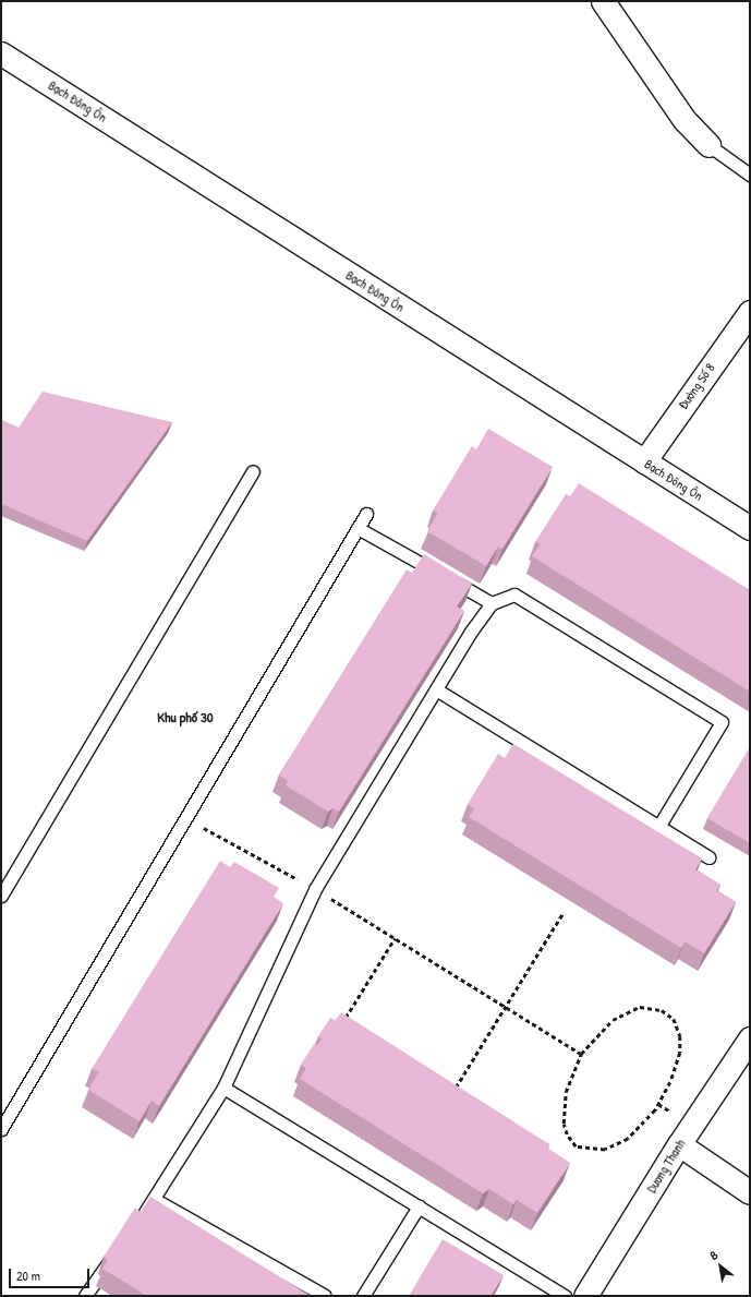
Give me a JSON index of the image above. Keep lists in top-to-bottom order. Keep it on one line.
{"streets":{"street":["Bạch Đông Ôn","Đường Số 8","Dương Thanh"]},"crossings":[["Bạch Đông Ôn","Đường Số 8"]],"districts":["Khu phố 30"],"scale_bar":"20 m","north":"top left"}
